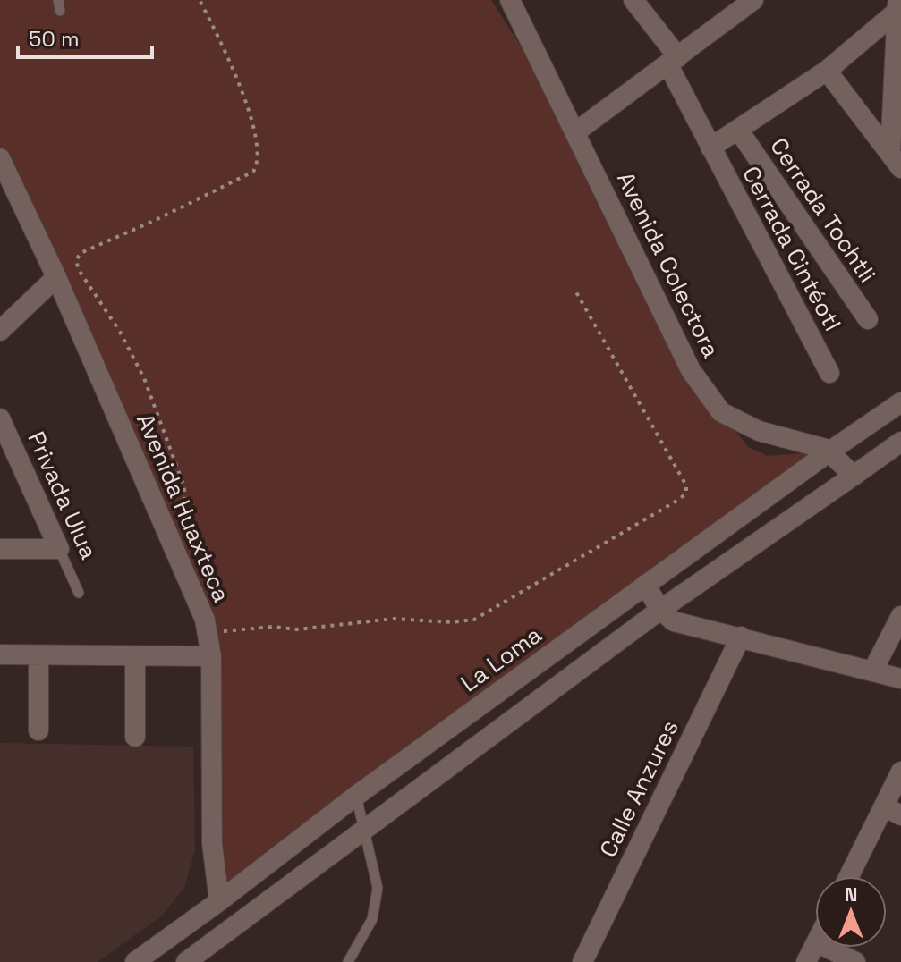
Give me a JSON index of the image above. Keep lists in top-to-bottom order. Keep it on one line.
{"streets":{"street":["Cerrada Tochtli","Cerrada Cintéotl","Avenida Colectora","Privada Ulua","Avenida Huaxteca","La Loma","Calle Anzures"]},"crossings":[["Avenida Colectora","La Loma"],["Avenida Huaxteca","La Loma"]],"scale_bar":"50 m","north":"top"}
